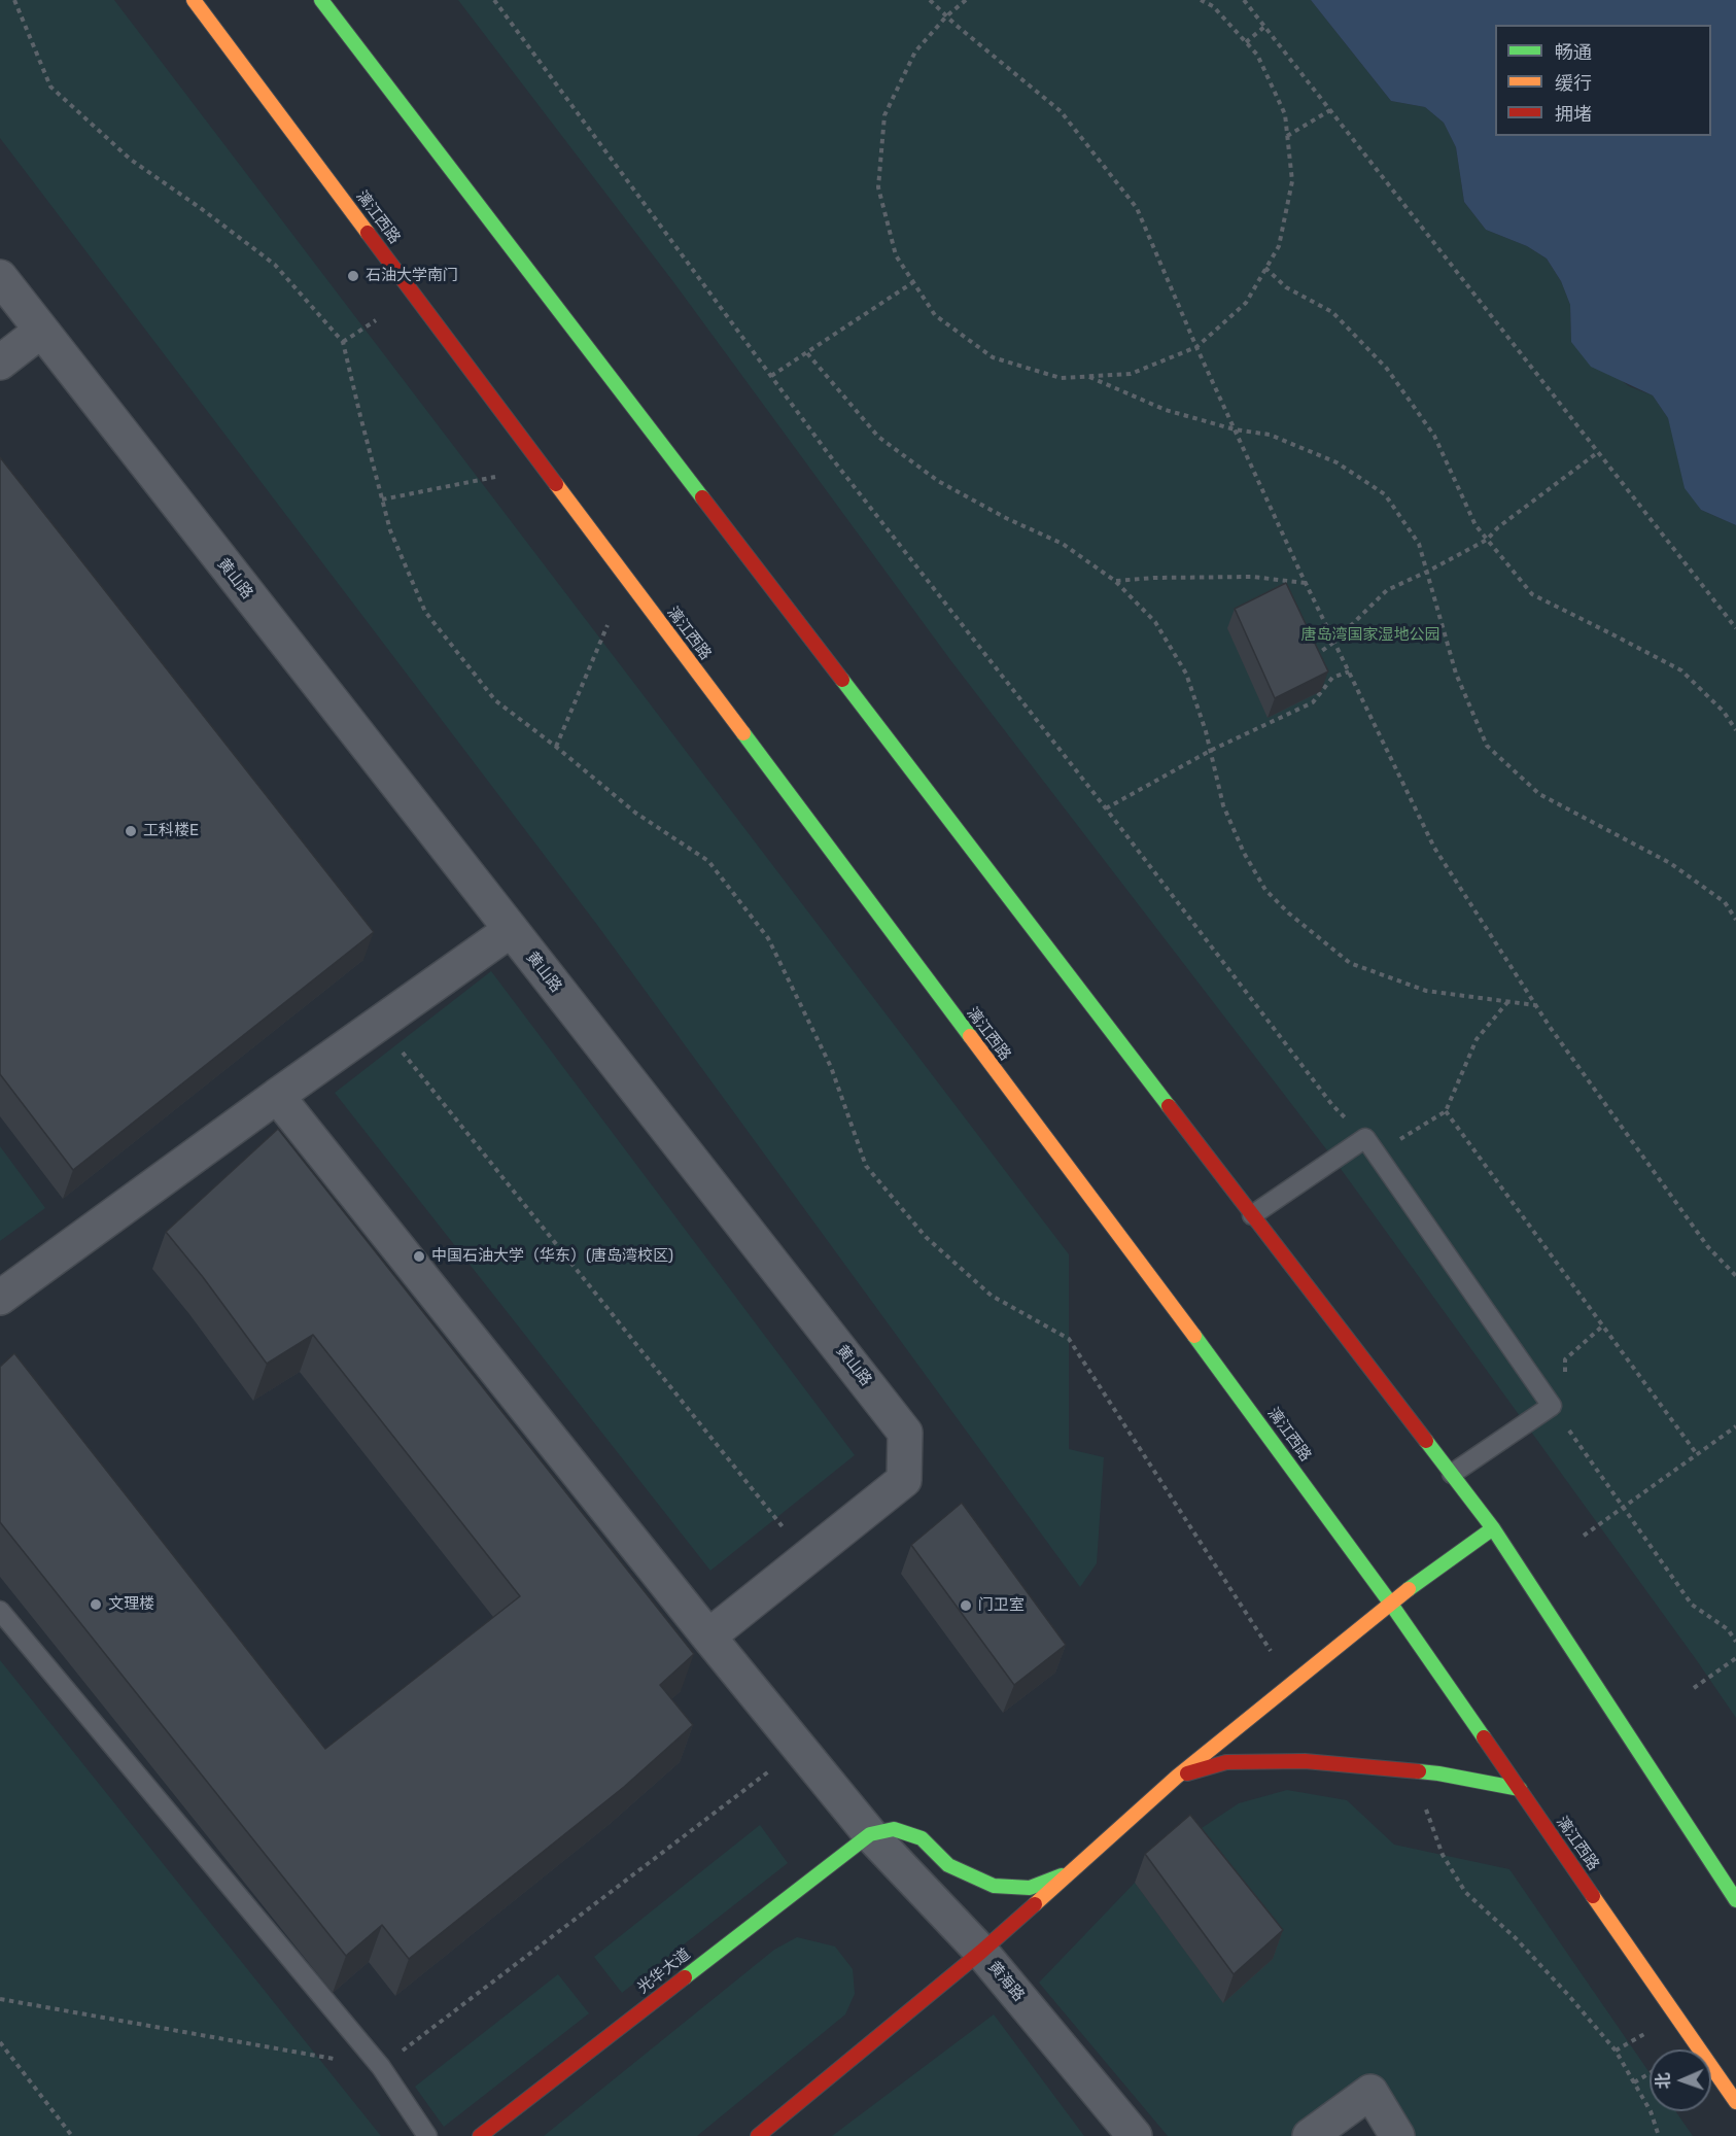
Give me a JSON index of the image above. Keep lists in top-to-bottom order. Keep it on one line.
{"streets":{"main road":["漓江西路","光华大道"],"street":["黄山路","黄海路"]},"crossings":[["黄山路","黄海路"],["光华大道","黄海路"]],"parks":["唐岛湾国家湿地公园"],"places":["石油大学南门","工科楼E","中国石油大学（华东）(唐岛湾校区)","文理楼","门卫室"],"legend":["畅通","缓行","拥堵"],"north":"left"}
